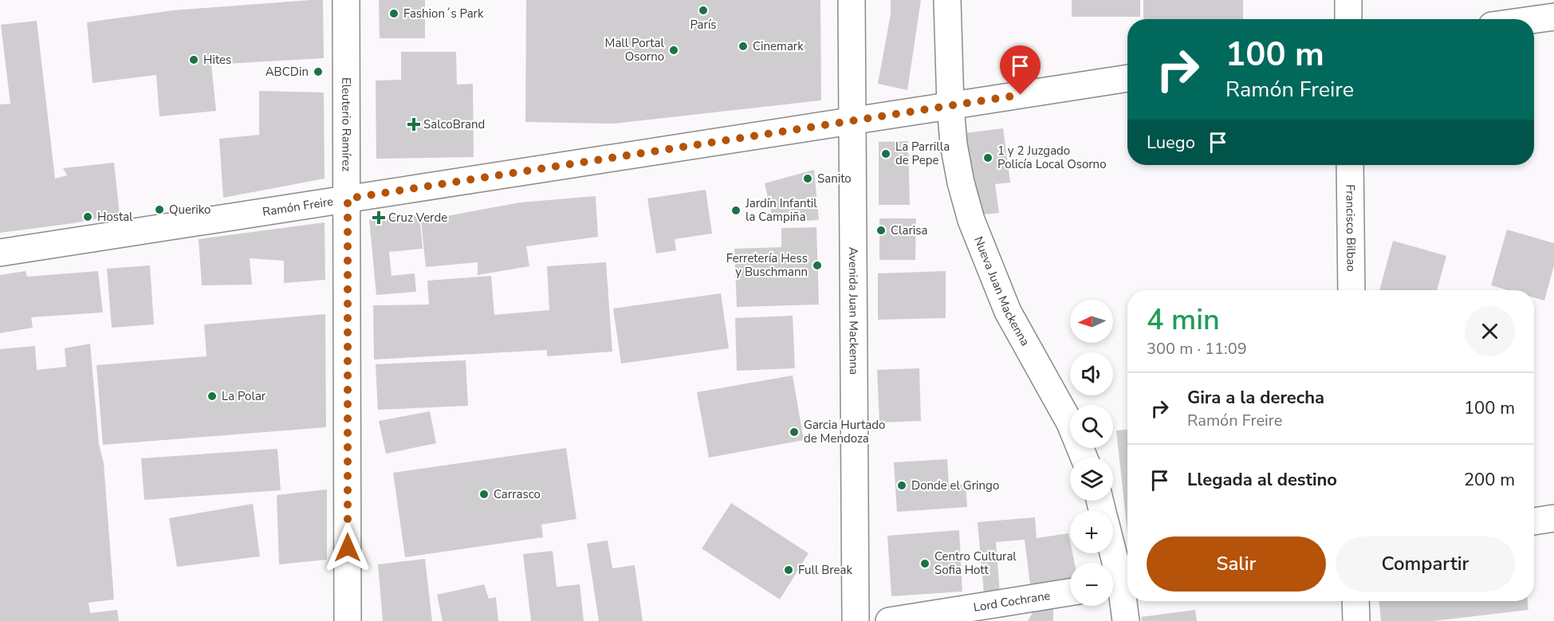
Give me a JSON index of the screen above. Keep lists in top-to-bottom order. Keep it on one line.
{"streets":{"main road":["Eleuterio Ramírez","Ramón Freire","Francisco Bilbao","Nueva Juan Mackenna","Avenida Juan Mackenna","Lord Cochrane"]},"crossings":[["Eleuterio Ramírez","Ramón Freire"],["Ramón Freire","Nueva Juan Mackenna"],["Ramón Freire","Avenida Juan Mackenna"]],"places":{"other":["París","Fashion´s Park","Cinemark","Mall Portal Osorno","Hites","ABCDin","La Parrilla de Pepe","1 y 2 Juzgado Policía Local Osorno","Sanito","Queriko","Jardín Infantil la Campiña","Hostal","Clarisa","Ferretería Hess y Buschmann","La Polar","Garcia Hurtado de Mendoza","Donde el Gringo","Carrasco","Centro Cultural Sofia Hott","Full Break"],"health":["SalcoBrand","Cruz Verde"]},"north":"left","page":{"turn":["100 m","Ramón Freire"],"then":"Luego","heading":["4 min","300 m · 11:09"],"map_buttons":["+","−"],"list":[{"name":"Gira a la derecha","note":"Ramón Freire","value":"100 m"},{"name":"Llegada al destino","value":"200 m"}],"buttons":["Salir","Compartir"]}}
